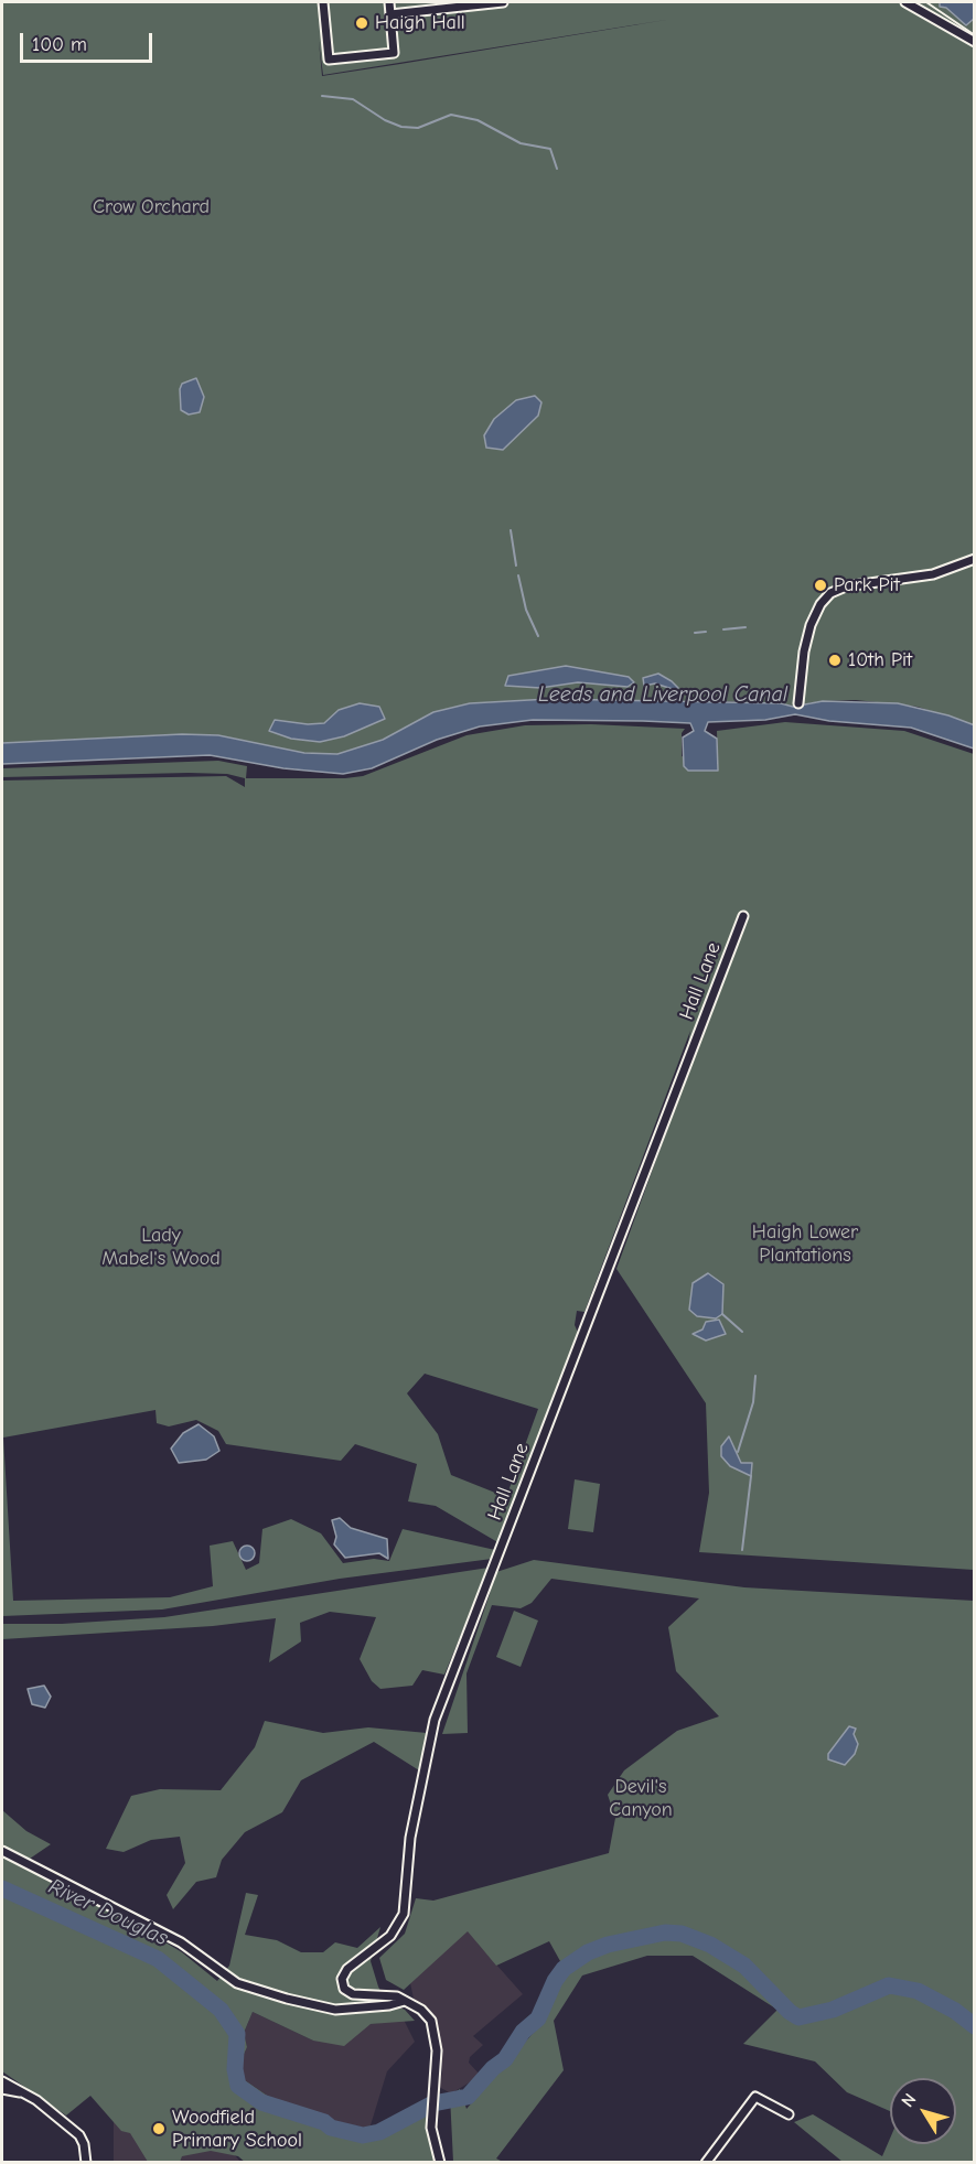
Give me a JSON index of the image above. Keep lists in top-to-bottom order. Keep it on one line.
{"streets":{"street":["Hall Lane"]},"water":["Leeds and Liverpool Canal","River Douglas"],"parks":["Crow Orchard","Haigh Lower Plantations","Lady Mabel's Wood","Devil's Canyon"],"places":["Haigh Hall","Park Pit","10th Pit","Woodfield Primary School"],"scale_bar":"100 m","north":"top left"}
